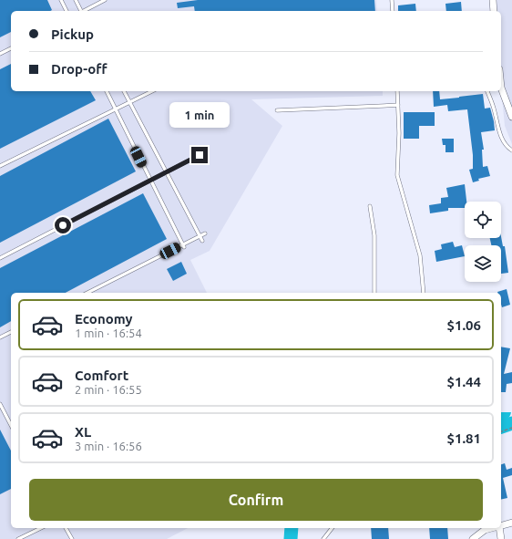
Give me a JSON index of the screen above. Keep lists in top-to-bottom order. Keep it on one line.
{"page":{"banner":["Pickup","Drop-off"],"bubble":"1 min","list":[{"name":"Economy","note":"1 min · 16:54","value":"$1.06"},{"name":"Comfort","note":"2 min · 16:55","value":"$1.44"},{"name":"XL","note":"3 min · 16:56","value":"$1.81"}],"buttons":"Confirm"}}
